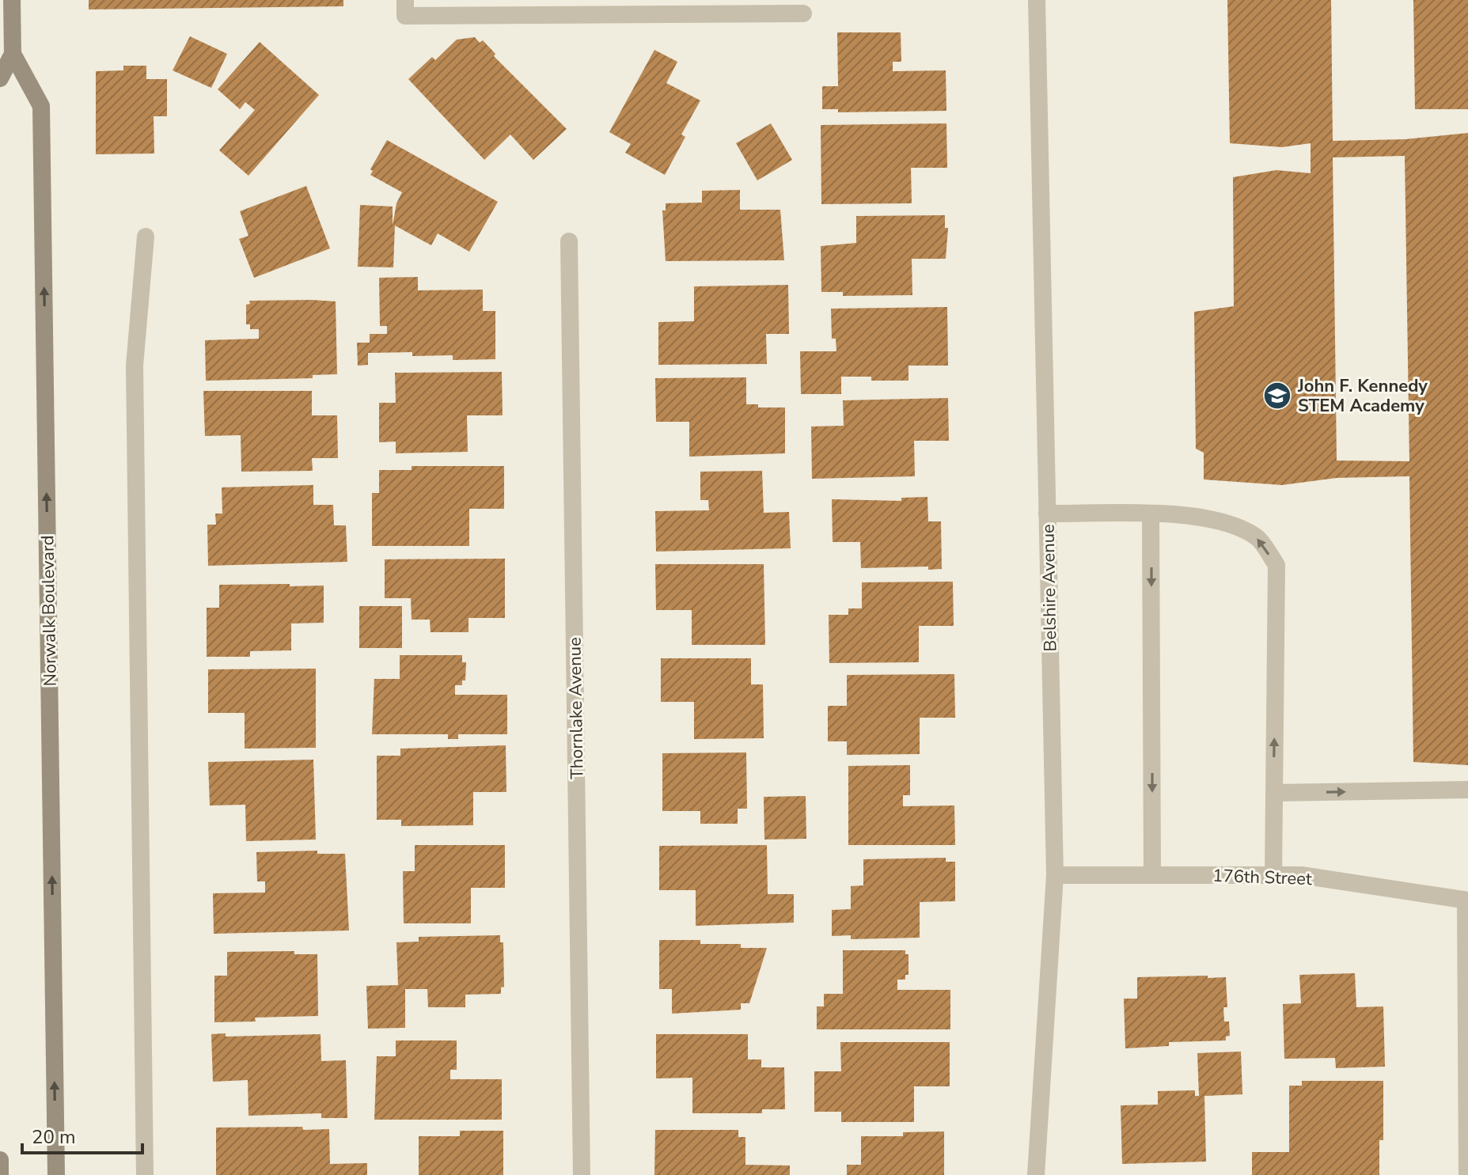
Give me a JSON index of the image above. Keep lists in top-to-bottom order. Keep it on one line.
{"streets":{"main road":["Norwalk Boulevard"],"street":["Belshire Avenue","Thornlake Avenue","176th Street"]},"crossings":[["Belshire Avenue","176th Street"]],"one_way":["Norwalk Boulevard"],"places":{"school or university":["John F. Kennedy STEM Academy"]},"scale_bar":"20 m"}
